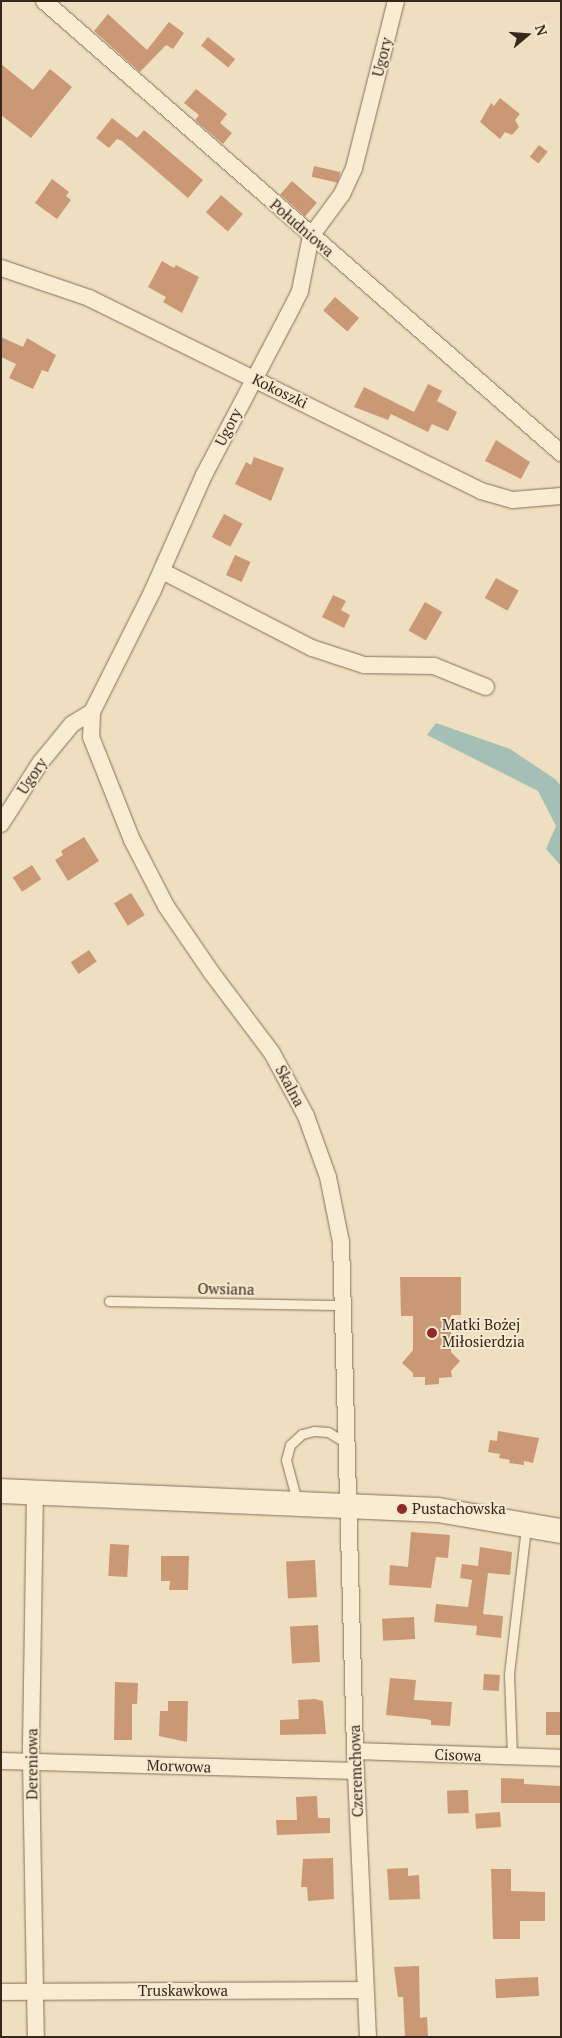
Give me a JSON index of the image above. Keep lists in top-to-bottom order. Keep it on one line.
{"streets":{"street":["Ugory","Południowa","Kokoszki","Skalna","Cisowa","Dereniowa","Morwowa","Czeremchowa","Truskawkowa"],"lane":["Owsiana"]},"crossings":[["Ugory","Południowa"],["Ugory","Kokoszki"],["Ugory","Skalna"],["Skalna","Owsiana"],["Skalna","Czeremchowa"],["Cisowa","Czeremchowa"],["Dereniowa","Morwowa"],["Dereniowa","Truskawkowa"],["Morwowa","Czeremchowa"],["Czeremchowa","Truskawkowa"]],"places":["Matki Bożej Miłosierdzia","Pustachowska"],"north":"right"}
